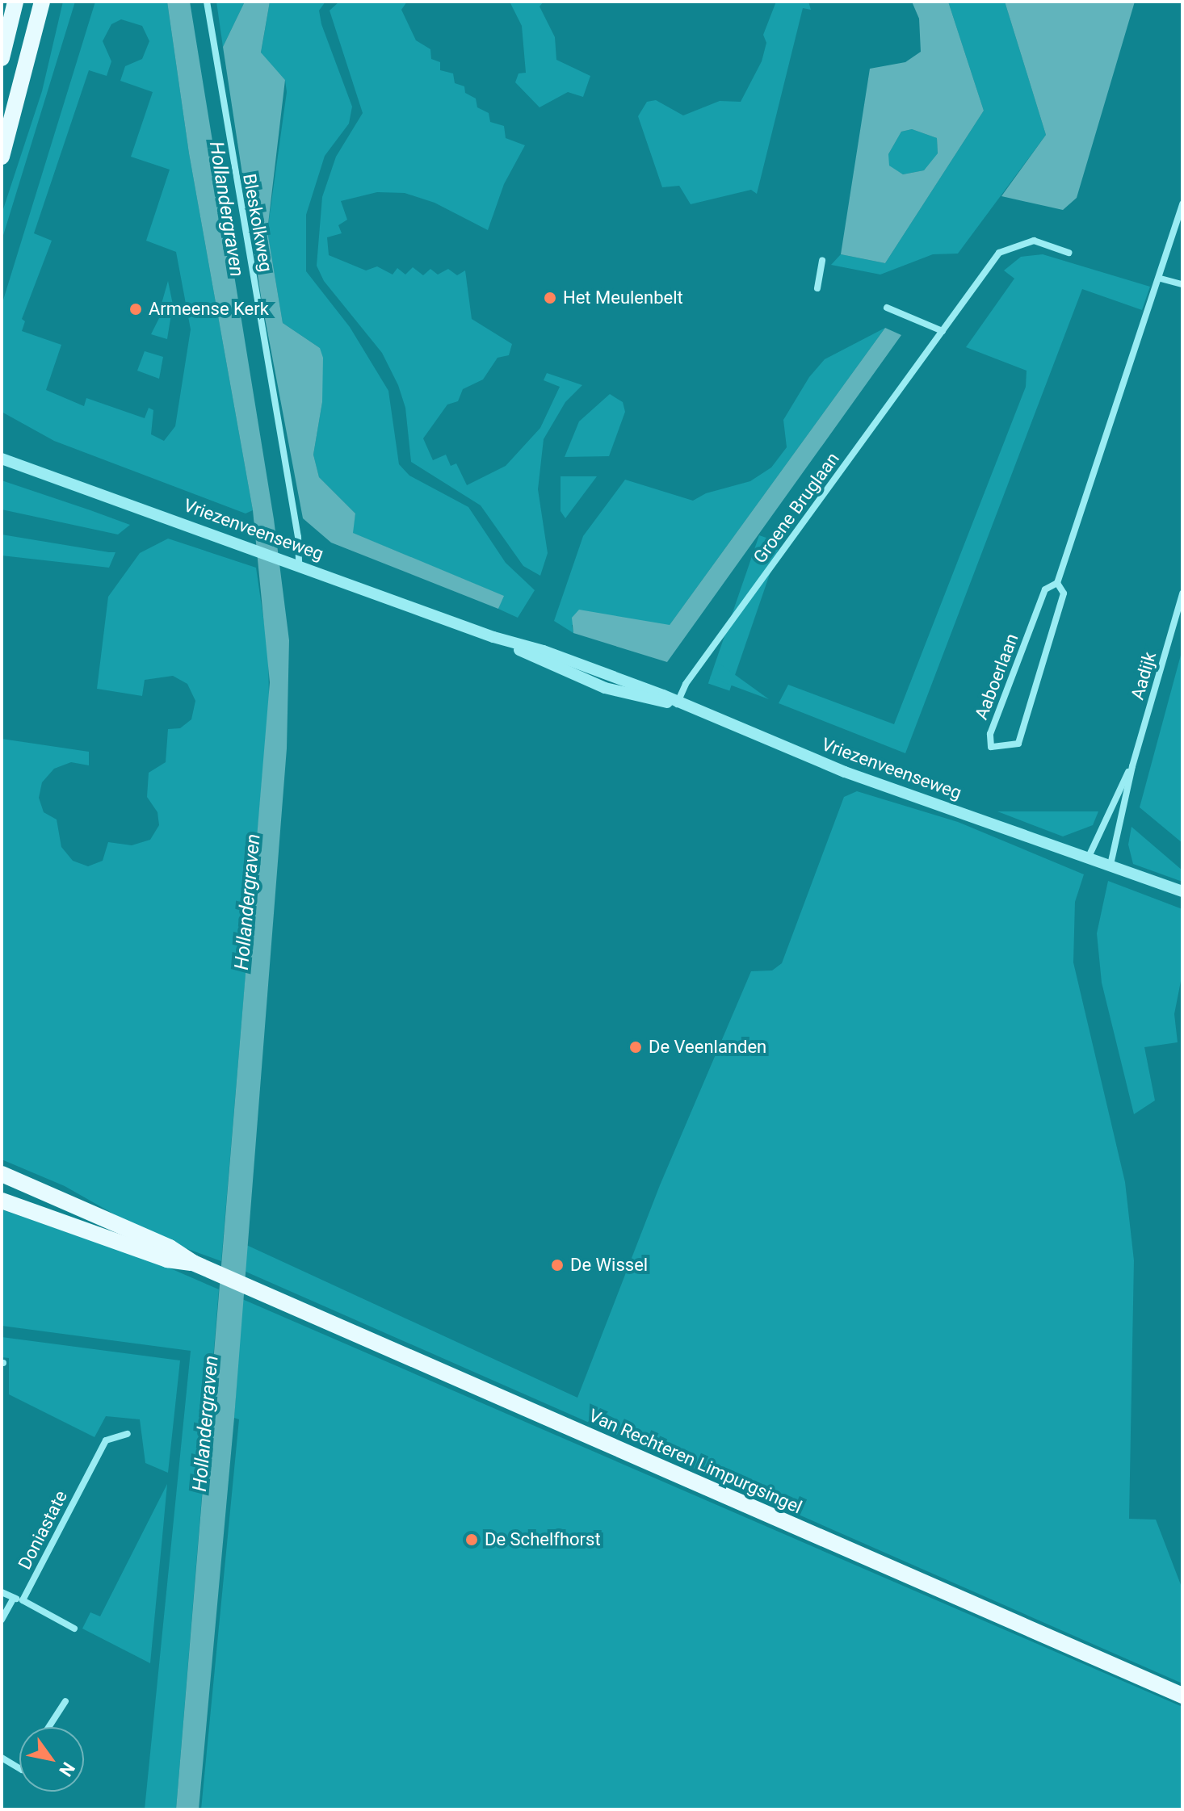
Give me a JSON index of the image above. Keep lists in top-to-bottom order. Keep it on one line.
{"streets":{"main road":["Van Rechteren Limpurgsingel"],"street":["Bleskolkweg","Groene Bruglaan","Vriezenveenseweg","Aadijk","Aaboerlaan","Doniastate"]},"crossings":[["Bleskolkweg","Vriezenveenseweg"],["Groene Bruglaan","Vriezenveenseweg"],["Vriezenveenseweg","Aadijk"]],"water":["Hollandergraven"],"places":["Het Meulenbelt","Armeense Kerk","De Veenlanden","De Wissel","De Schelfhorst"],"north":"bottom right"}
